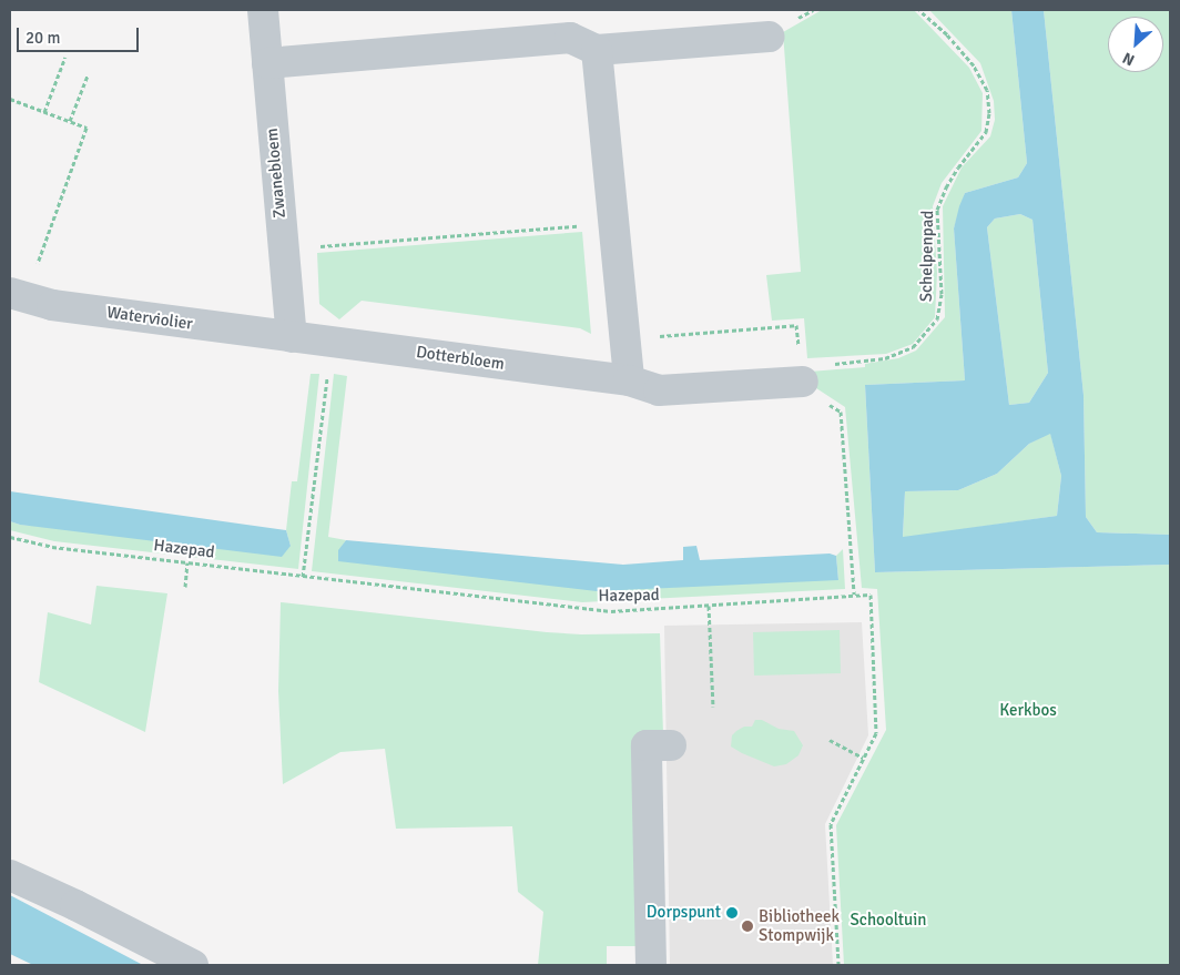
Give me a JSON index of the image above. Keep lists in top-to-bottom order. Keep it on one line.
{"streets":{"street":["Zwanebloem","Waterviolier","Dotterbloem"],"path":["Schelpenpad","Hazepad"]},"crossings":[["Zwanebloem","Waterviolier"],["Zwanebloem","Dotterbloem"],["Waterviolier","Dotterbloem"]],"parks":["Kerkbos","Schooltuin"],"places":["Dorpspunt","Bibliotheek Stompwijk"],"scale_bar":"20 m","north":"bottom left"}
